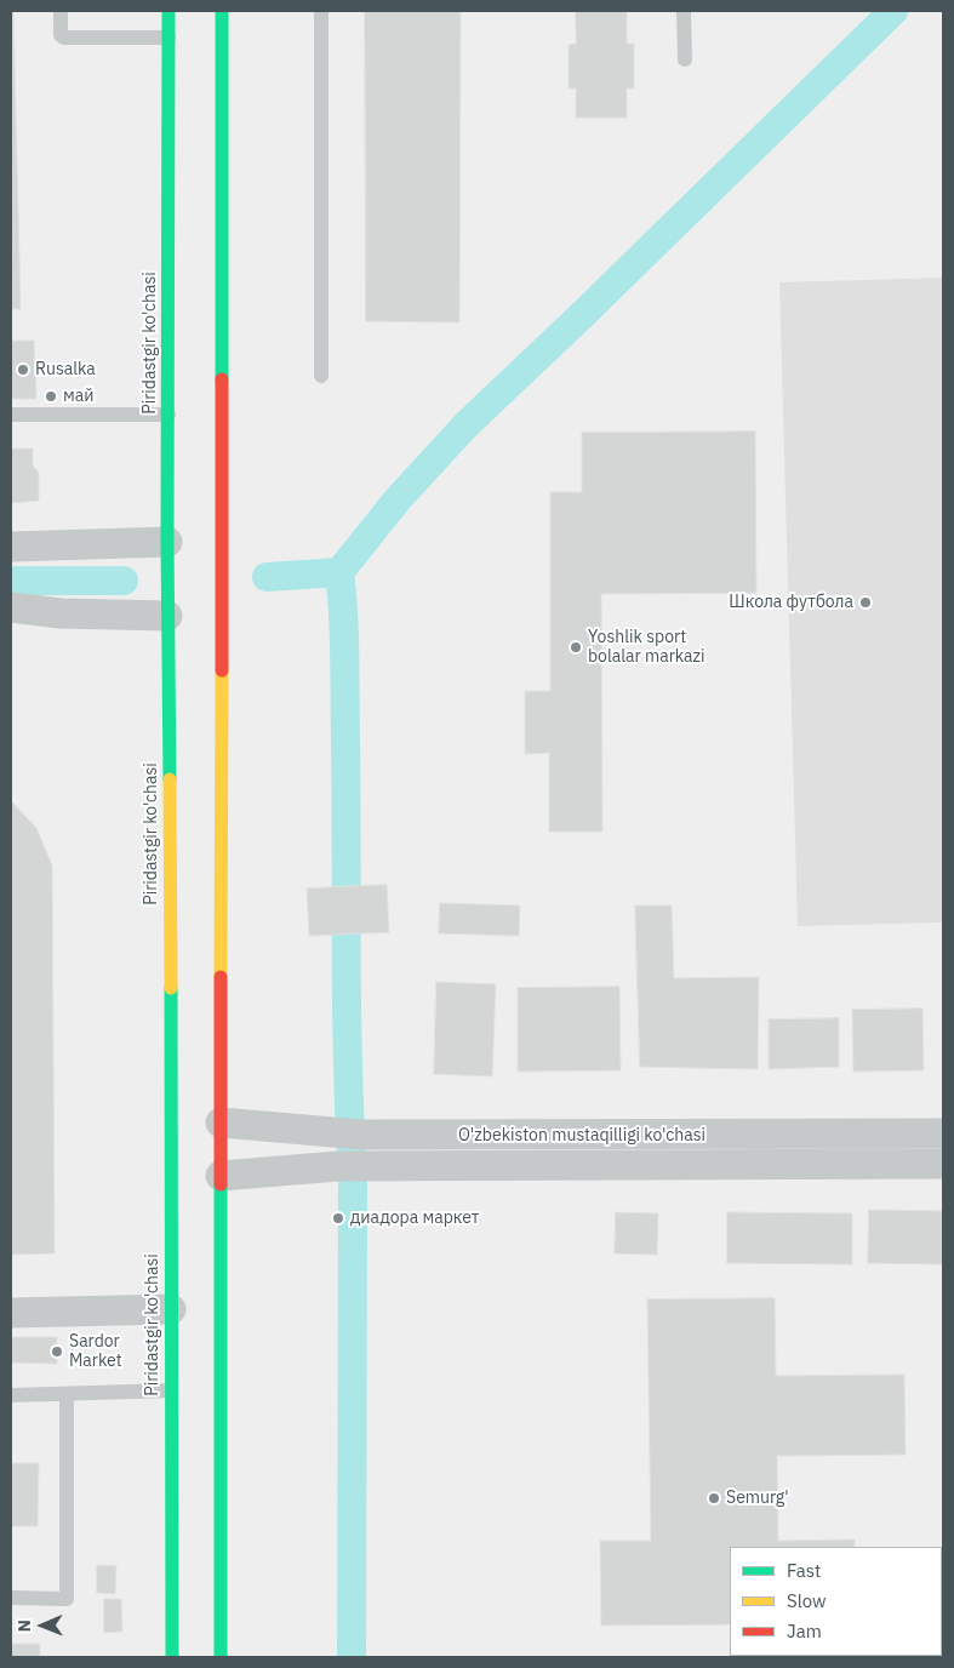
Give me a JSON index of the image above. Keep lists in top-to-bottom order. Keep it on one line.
{"streets":{"main road":["Piridastgir ko'chasi"],"street":["O'zbekiston mustaqilligi ko'chasi"]},"places":["Rusalka","май","Школа футбола","Yoshlik sport bolalar markazi","диадора маркет","Sardor Market","Semurg'"],"legend":["Fast","Slow","Jam"],"north":"left"}
